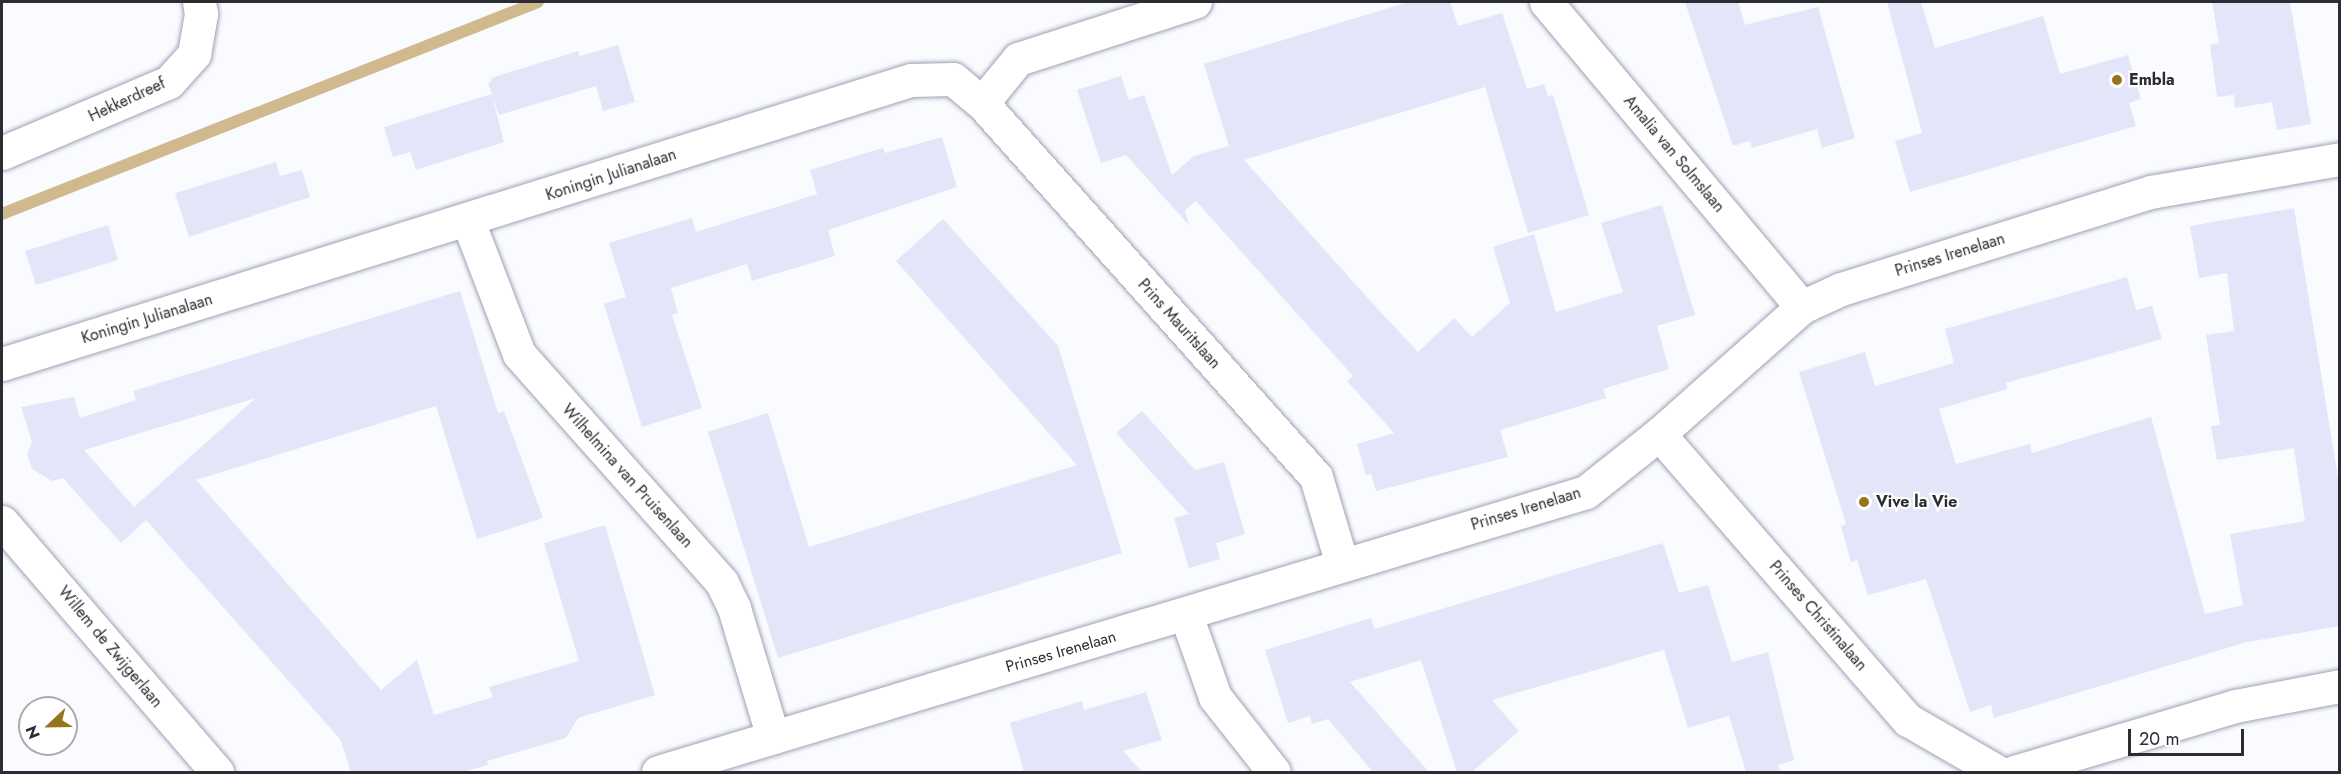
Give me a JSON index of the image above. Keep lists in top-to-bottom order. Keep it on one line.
{"streets":{"street":["Hekkerdreef","Amalia van Solmslaan","Koningin Julianalaan","Prinses Irenelaan","Prins Mauritslaan","Wilhelmina van Pruisenlaan","Prinses Christinalaan","Willem de Zwijgerlaan"]},"crossings":[["Amalia van Solmslaan","Prinses Irenelaan"],["Koningin Julianalaan","Prins Mauritslaan"],["Koningin Julianalaan","Wilhelmina van Pruisenlaan"],["Prinses Irenelaan","Prins Mauritslaan"],["Prinses Irenelaan","Wilhelmina van Pruisenlaan"],["Prinses Irenelaan","Prinses Christinalaan"]],"places":["Embla","Vive la Vie"],"scale_bar":"20 m","north":"left"}
